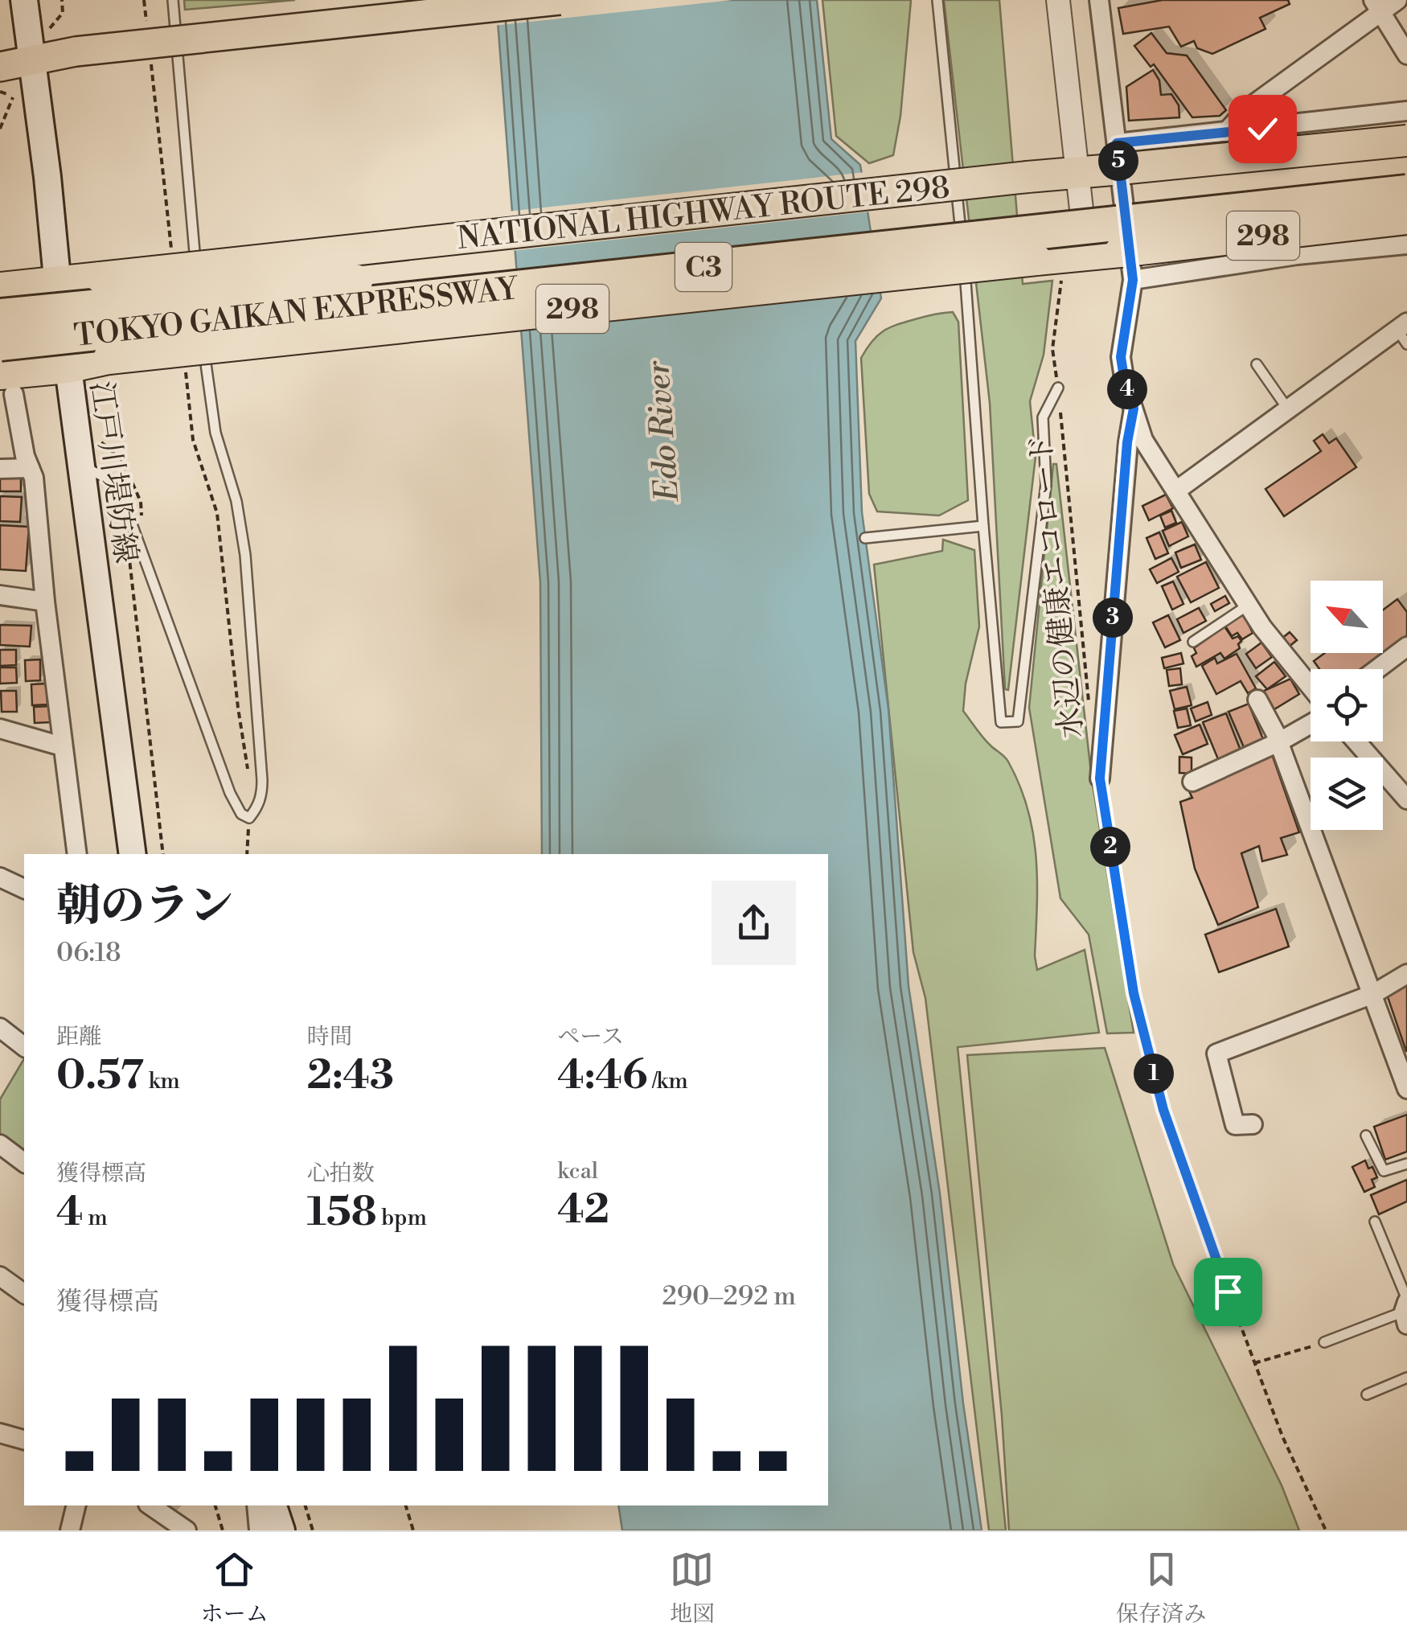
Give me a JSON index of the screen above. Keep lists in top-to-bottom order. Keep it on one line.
{"streets":{"highway":["NATIONAL HIGHWAY ROUTE 298","298","C3","TOKYO GAIKAN EXPRESSWAY"],"main road":["江戸川堤防線"],"path":["水辺の健康エコロード"]},"crossings":[["NATIONAL HIGHWAY ROUTE 298","TOKYO GAIKAN EXPRESSWAY"],["NATIONAL HIGHWAY ROUTE 298","江戸川堤防線"],["298","TOKYO GAIKAN EXPRESSWAY"],["298","江戸川堤防線"],["298","水辺の健康エコロード"]],"water":["Edo River"],"north":"top left","page":{"pins":["5","4","3","2","1"],"heading":["朝のラン","06:18"],"stats":[["距離","0.57 km"],["時間","2:43"],["ペース","4:46 /km"],["獲得標高","4 m"],["心拍数","158 bpm"],["kcal","42"]],"chart":["獲得標高","290–292 m"],"tabs":["ホーム","地図","保存済み"]}}
